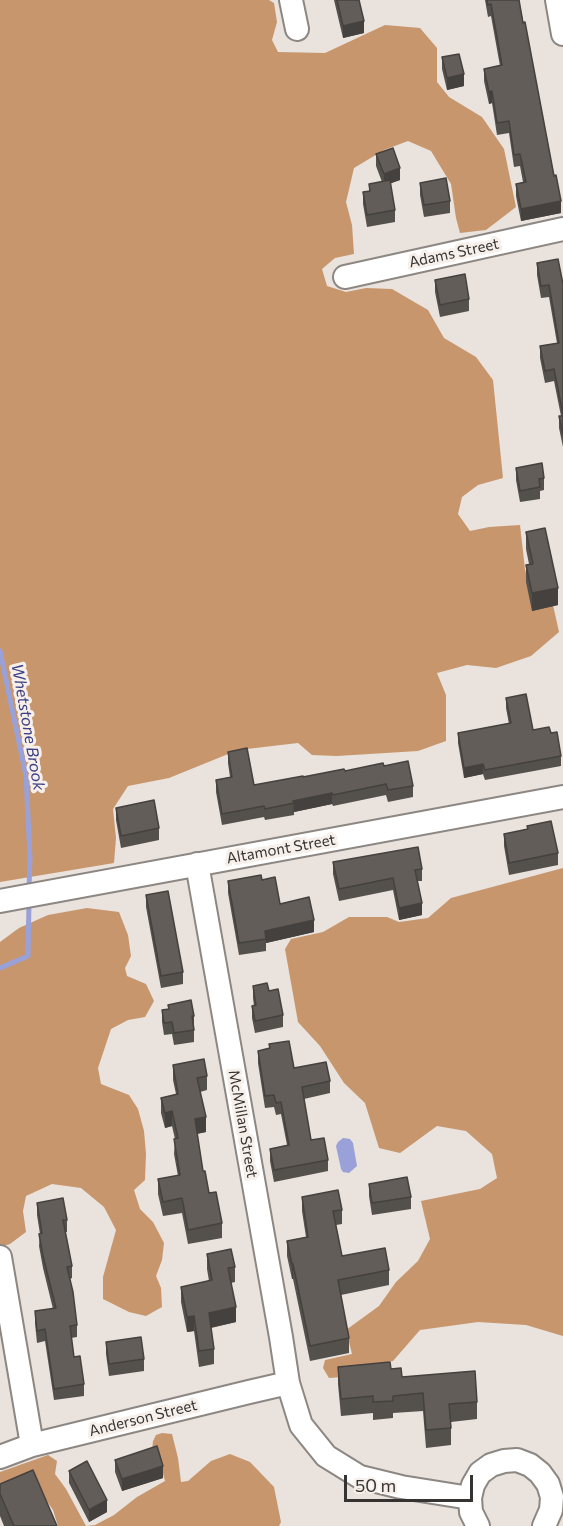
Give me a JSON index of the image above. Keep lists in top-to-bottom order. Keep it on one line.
{"streets":{"street":["Adams Street","Altamont Street","McMillan Street","Anderson Street"]},"crossings":[["Altamont Street","McMillan Street"],["McMillan Street","Anderson Street"]],"water":["Whetstone Brook"],"scale_bar":"50 m"}
